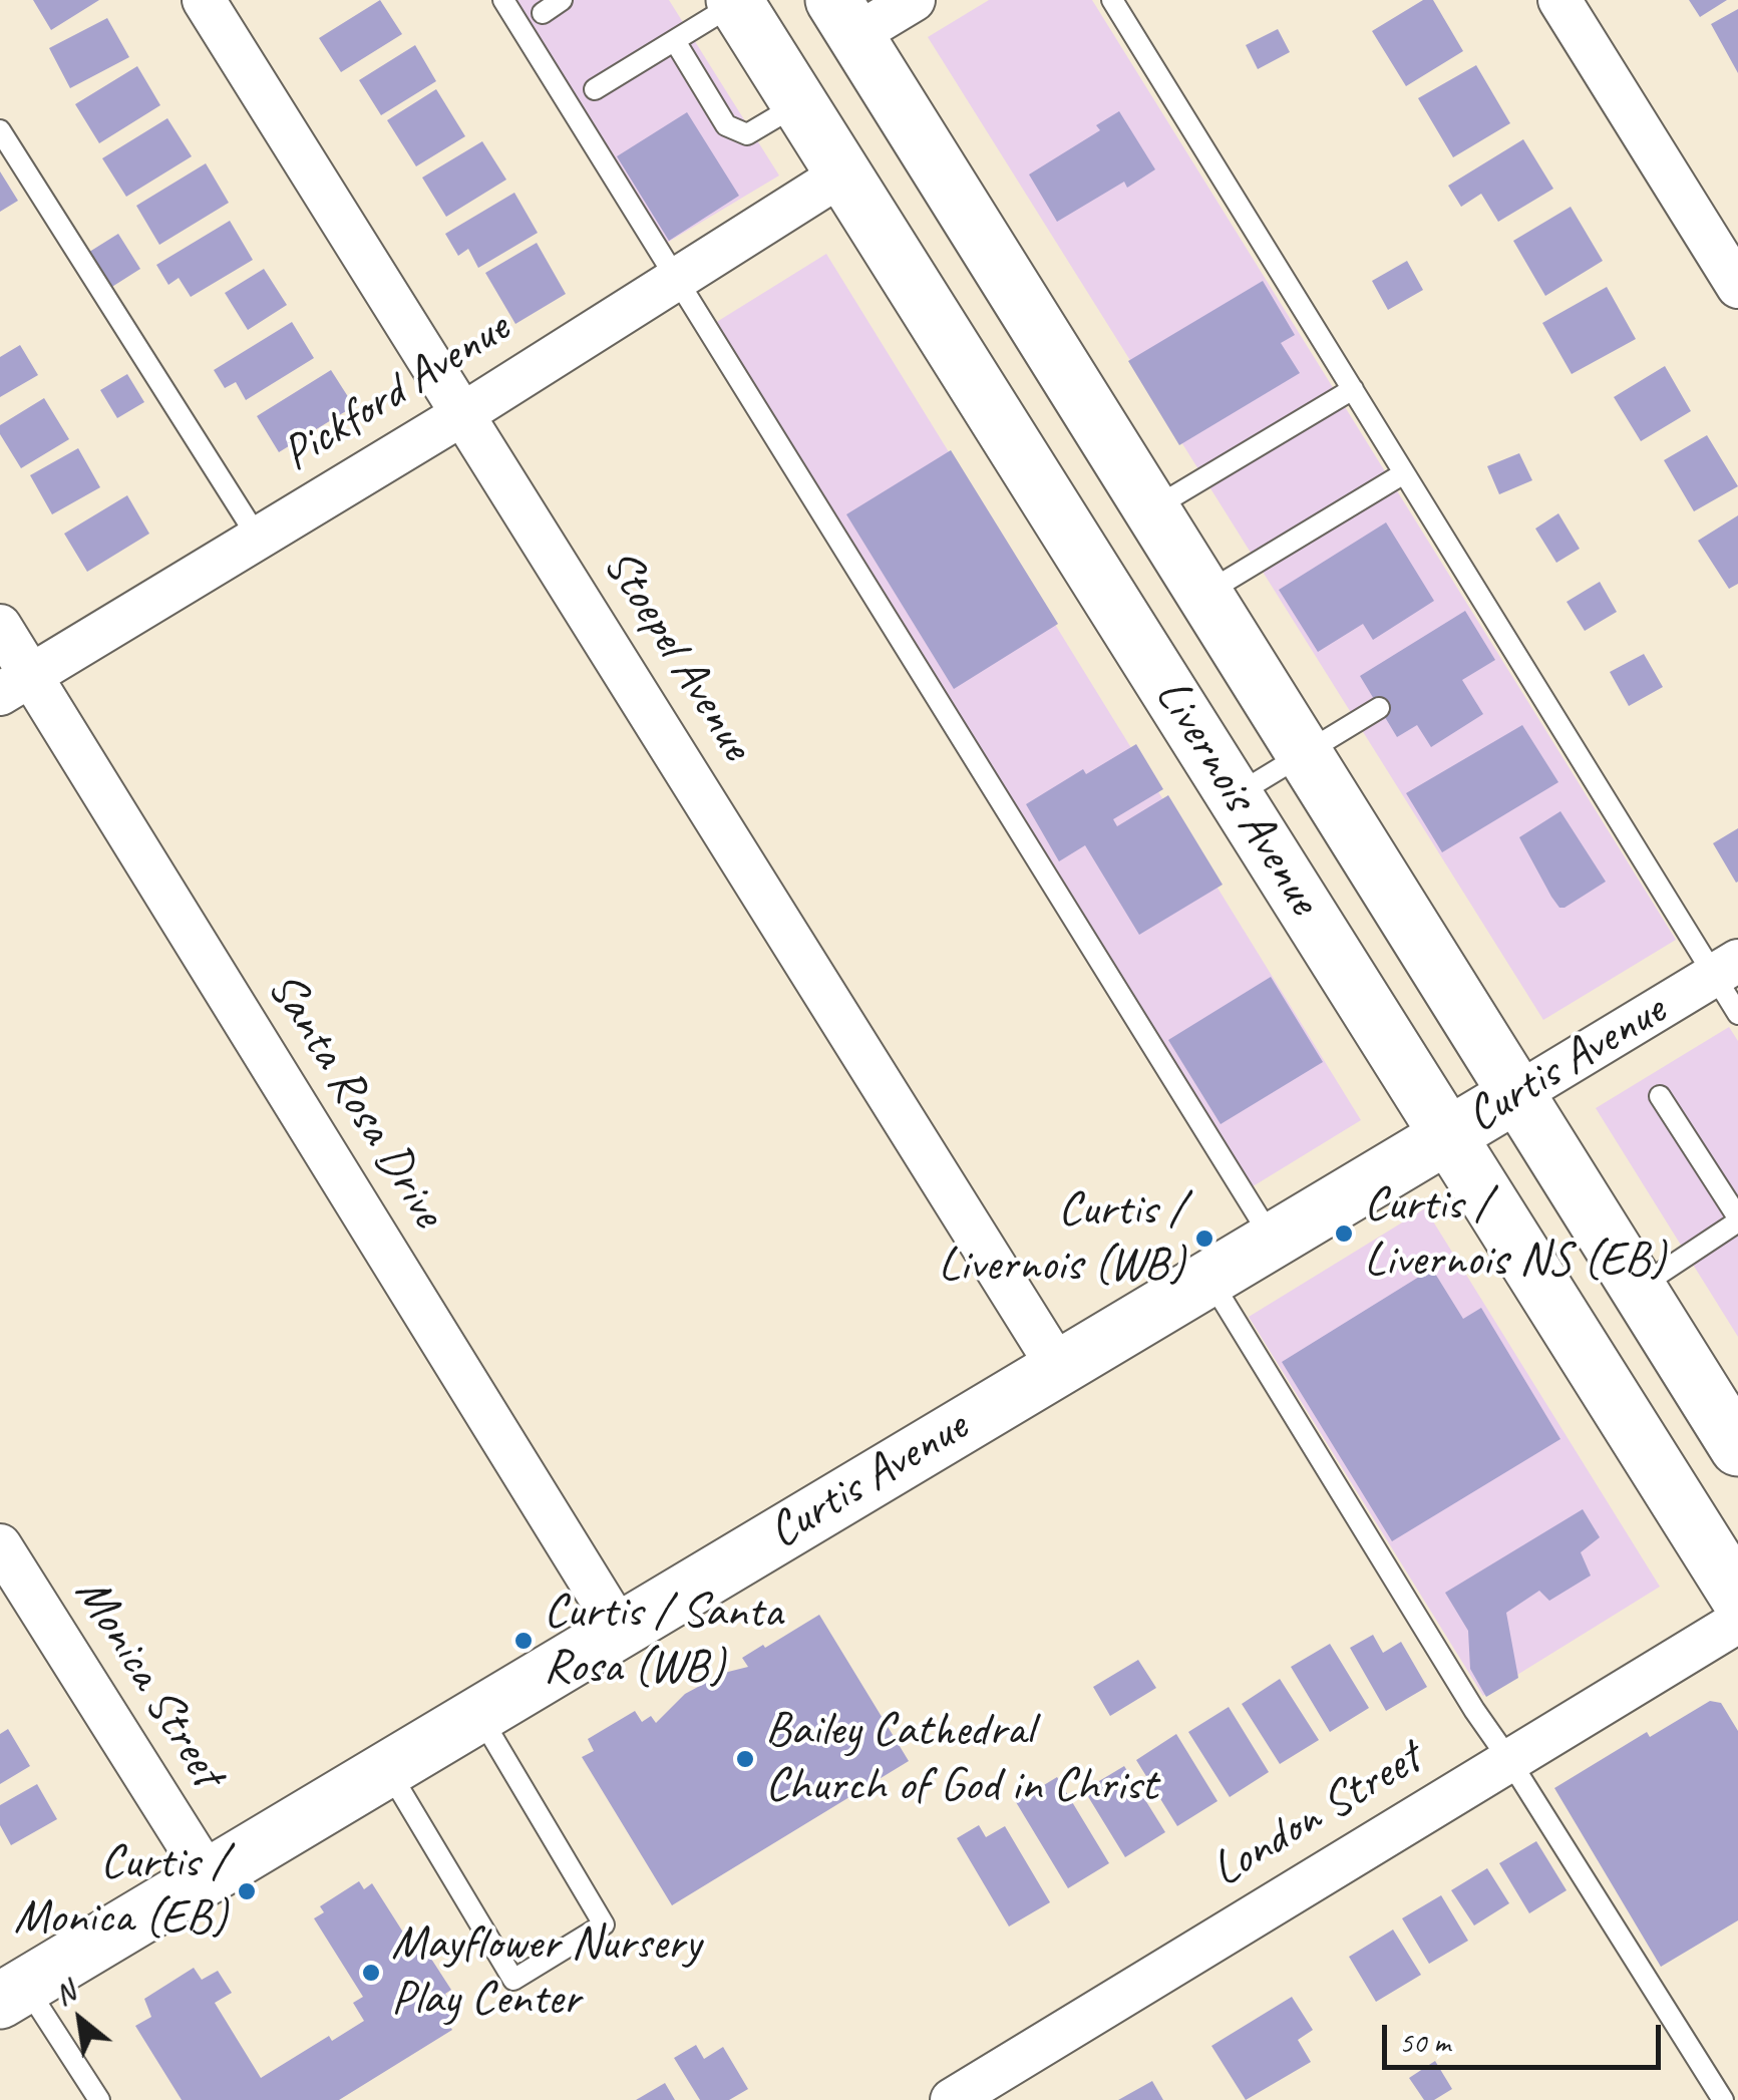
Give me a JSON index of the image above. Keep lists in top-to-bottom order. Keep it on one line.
{"streets":{"street":["Pickford Avenue","Stoepel Avenue","Livernois Avenue","Curtis Avenue","Santa Rosa Drive","Monica Street","London Street"]},"crossings":[["Pickford Avenue","Stoepel Avenue"],["Pickford Avenue","Livernois Avenue"],["Pickford Avenue","Santa Rosa Drive"],["Stoepel Avenue","Curtis Avenue"],["Livernois Avenue","Curtis Avenue"],["Livernois Avenue","London Street"],["Curtis Avenue","Santa Rosa Drive"],["Curtis Avenue","Monica Street"]],"places":["Curtis / Livernois NS (EB)","Curtis / Livernois (WB)","Curtis / Santa Rosa (WB)","Bailey Cathedral Church of God in Christ","Curtis / Monica (EB)","Mayflower Nursery Play Center"],"scale_bar":"50 m","north":"top left"}
